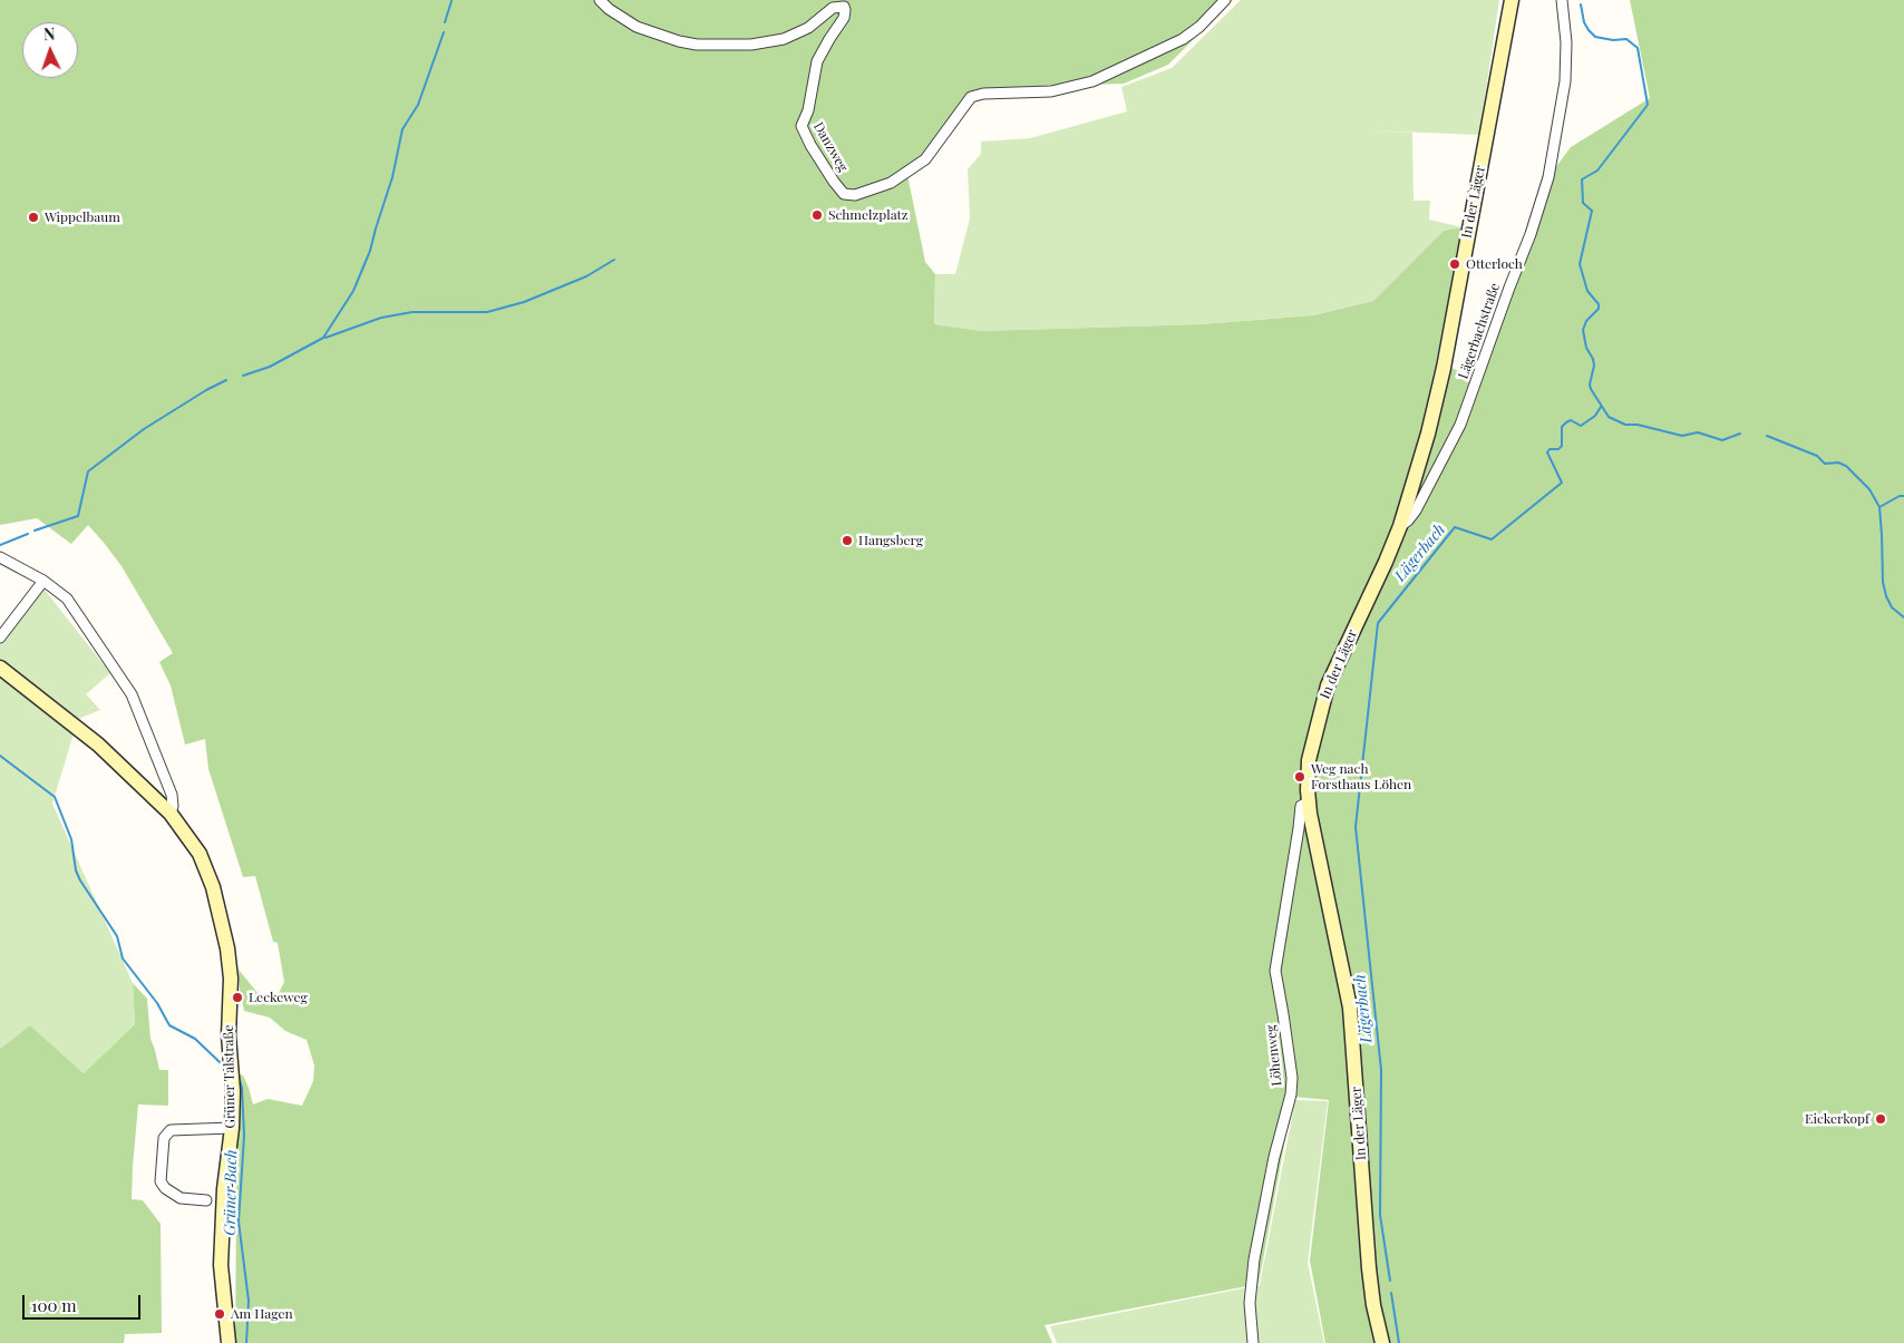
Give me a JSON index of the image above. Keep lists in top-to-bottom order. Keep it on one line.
{"streets":{"main road":["In der Läger","Grüner Talstraße"],"street":["Danzweg","Lägerbachstraße","Löhenweg"]},"crossings":[["In der Läger","Lägerbachstraße"],["In der Läger","Löhenweg"]],"water":["Lägerbach","Grüner Bach"],"places":["Schmelzplatz","Wippelbaum","Otterloch","Hangsberg","Weg nach Forsthaus Löhen","Leckeweg","Eickerkopf","Am Hagen"],"scale_bar":"100 m","north":"top"}
